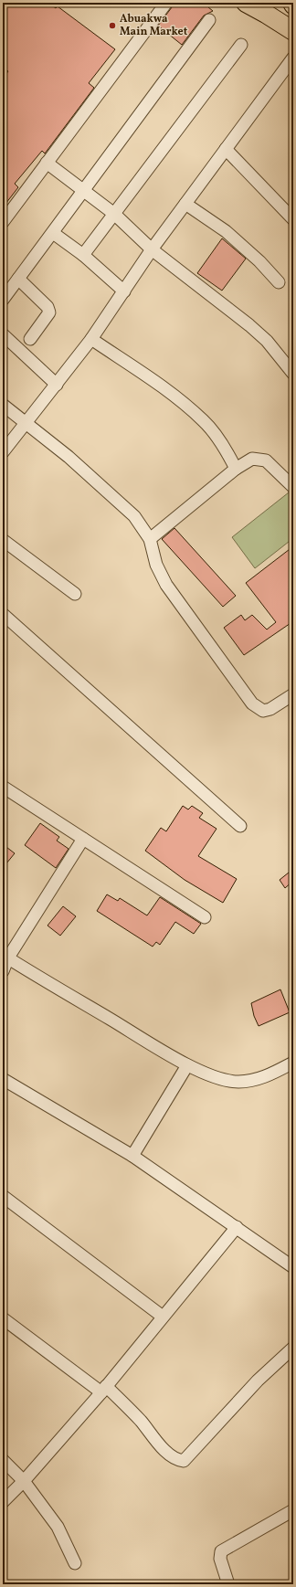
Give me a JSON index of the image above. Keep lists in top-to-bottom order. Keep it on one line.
{"places":["Abuakwa Main Market"]}
